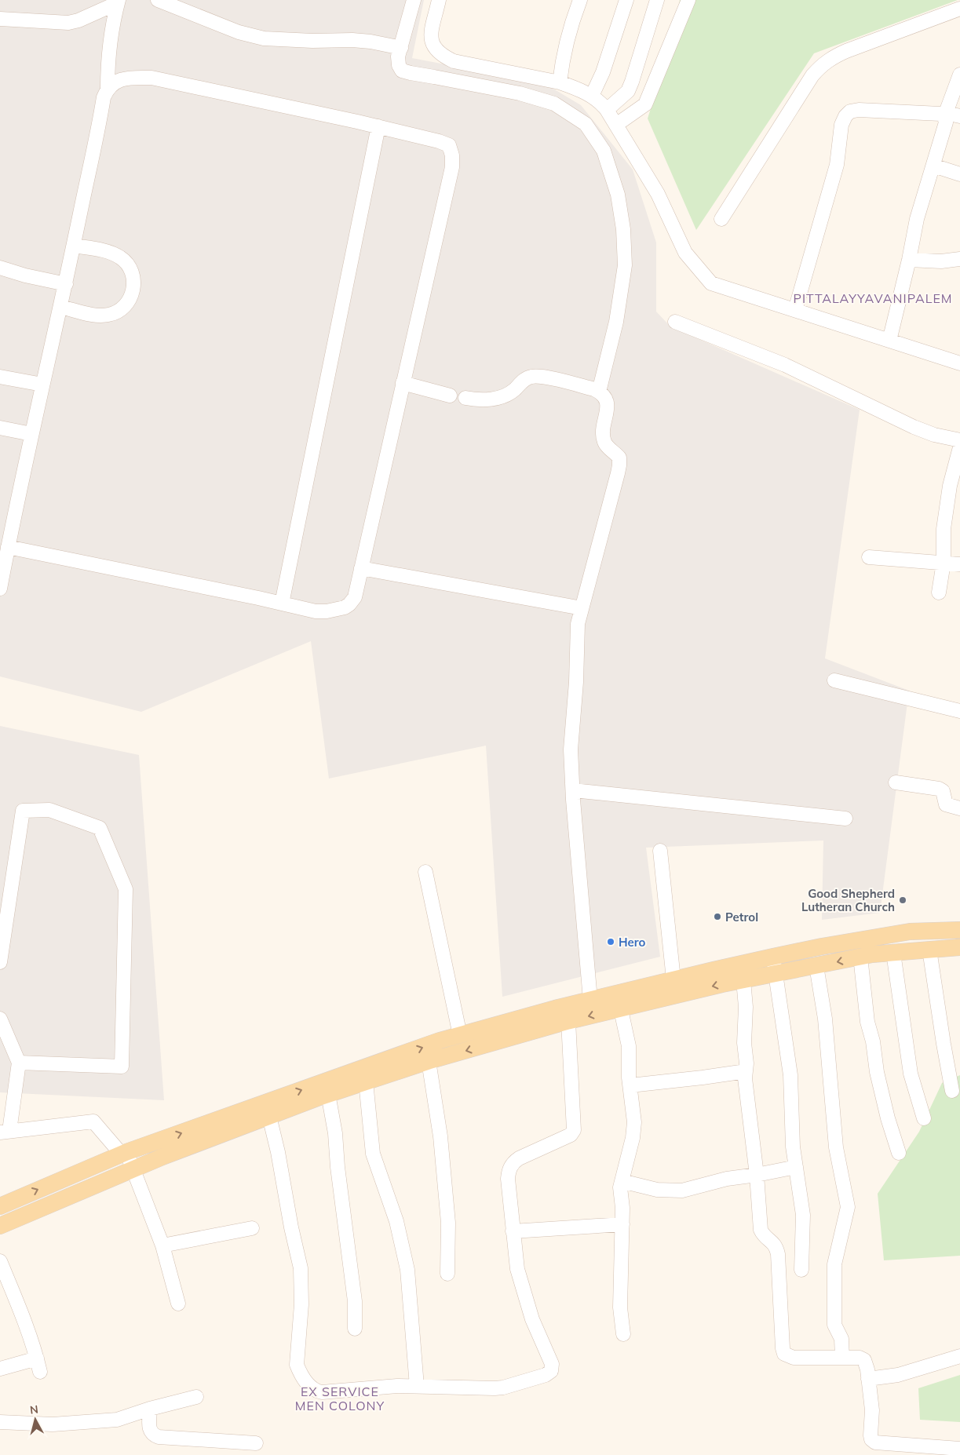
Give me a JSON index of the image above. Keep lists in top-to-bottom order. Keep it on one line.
{"districts":["PITTALAYYAVANIPALEM","EX SERVICE MEN COLONY"],"places":["Good Shepherd Lutheran Church","Petrol","Hero"],"north":"top"}
